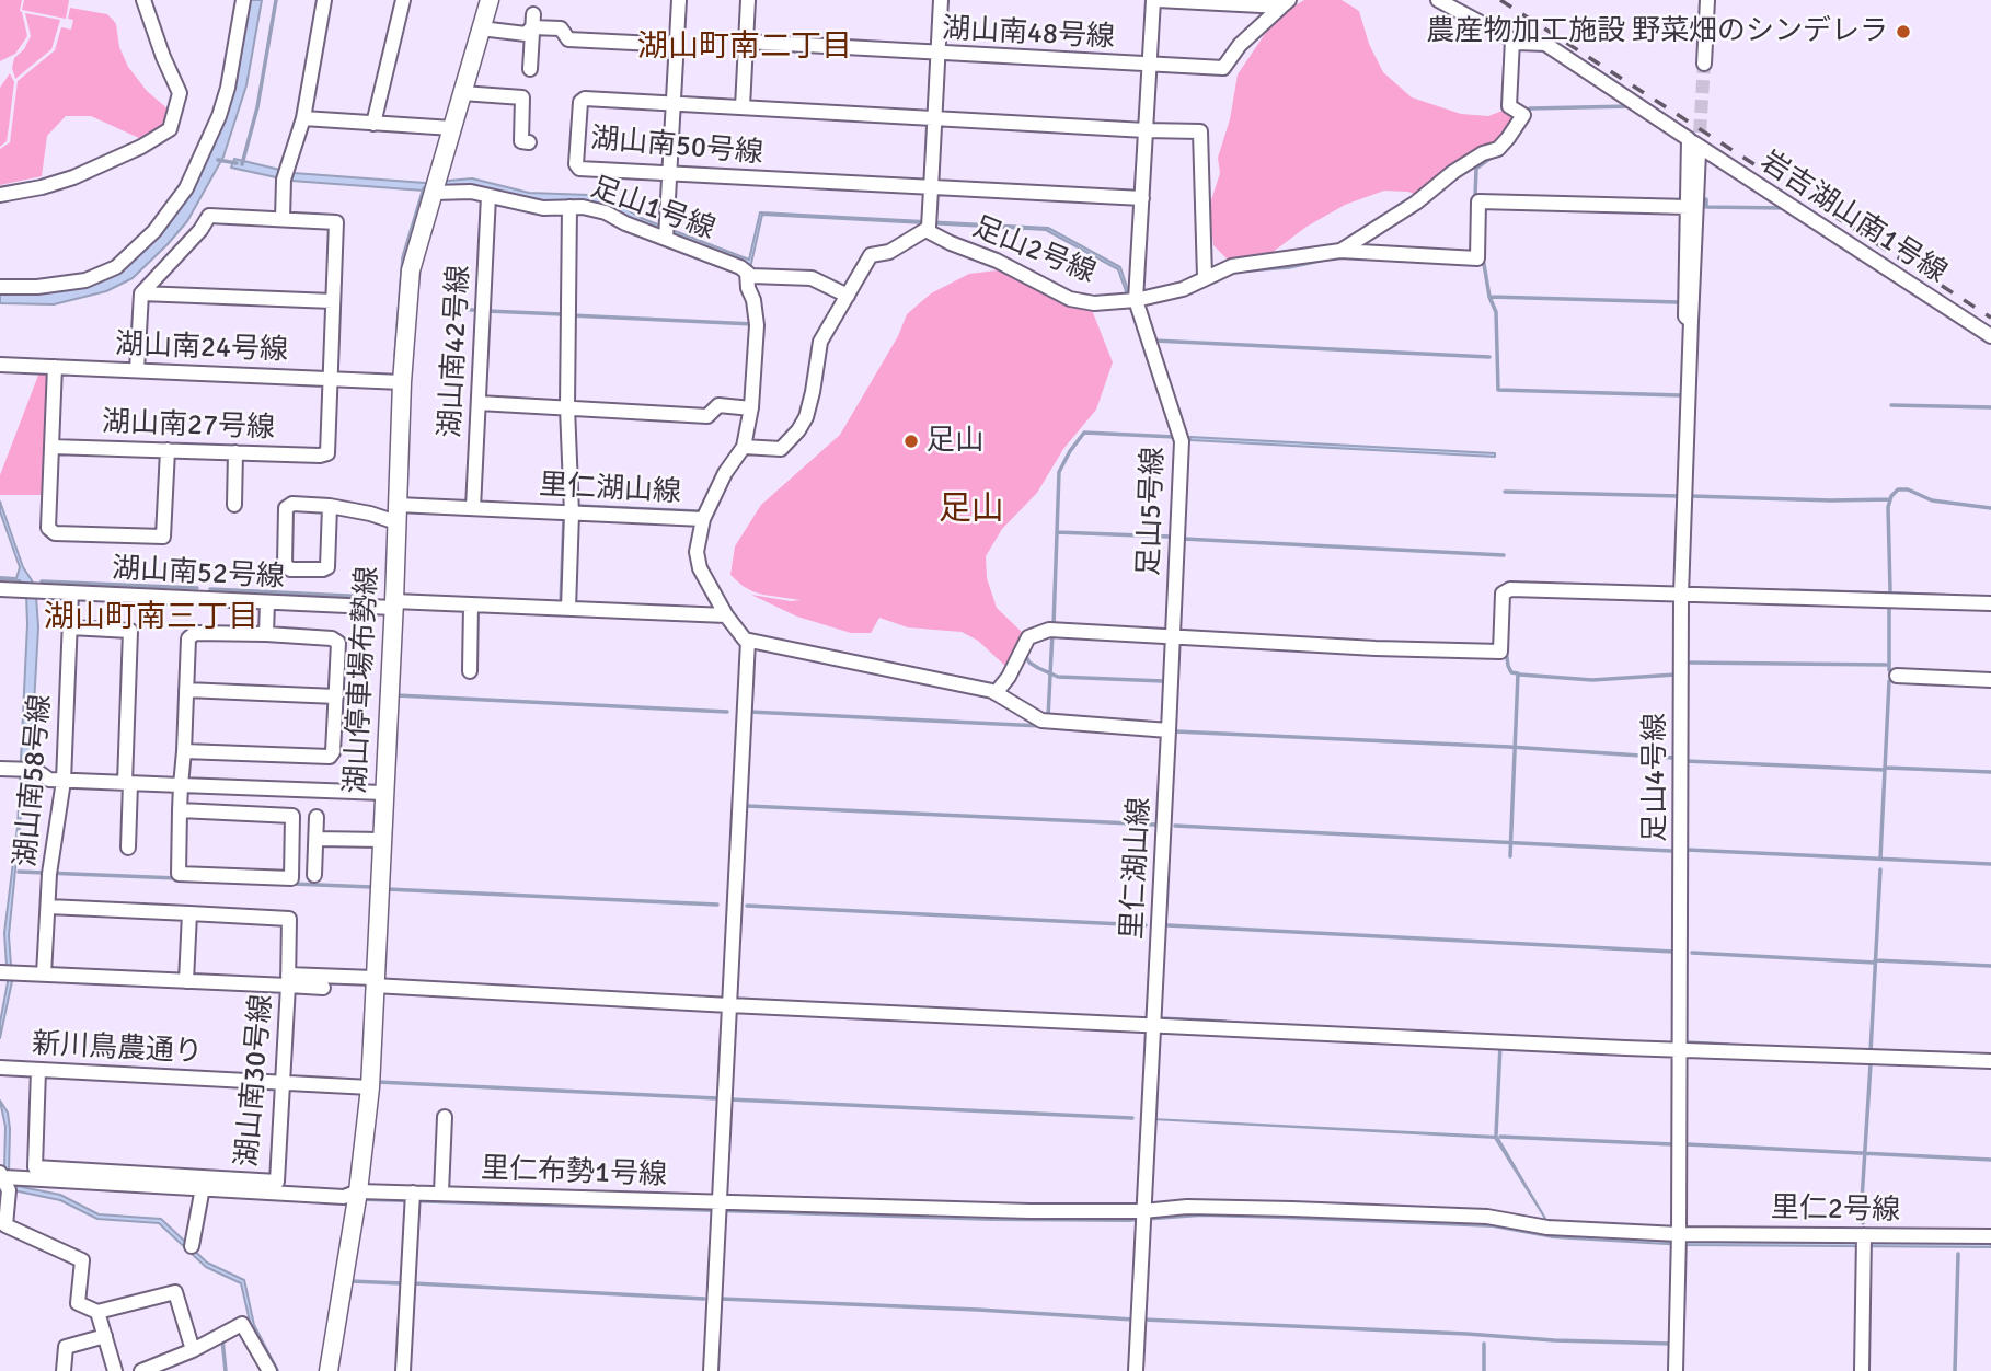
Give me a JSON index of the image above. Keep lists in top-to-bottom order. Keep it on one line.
{"streets":{"main road":["湖山停車場布勢線"],"street":["湖山南48号線","湖山南50号線","足山1号線","岩吉湖山南1号線","足山2号線","湖山南24号線","湖山南42号線","湖山南27号線","里仁湖山線","足山5号線","湖山南52号線","足山4号線","湖山南58号線","新川鳥農通り","湖山南30号線","里仁布勢1号線","里仁2号線"]},"crossings":[["湖山南50号線","足山2号線"],["足山1号線","湖山南42号線"],["足山1号線","湖山停車場布勢線"],["岩吉湖山南1号線","足山2号線"],["足山2号線","足山5号線"],["湖山南24号線","湖山南27号線"],["湖山南24号線","湖山停車場布勢線"],["湖山南42号線","里仁湖山線"],["里仁湖山線","足山5号線"],["里仁湖山線","湖山南52号線"],["里仁湖山線","湖山停車場布勢線"],["里仁湖山線","里仁布勢1号線"],["湖山南52号線","湖山停車場布勢線"],["湖山南52号線","湖山南58号線"],["湖山停車場布勢線","新川鳥農通り"],["湖山停車場布勢線","里仁布勢1号線"],["足山4号線","里仁2号線"],["湖山南58号線","湖山南30号線"],["新川鳥農通り","湖山南30号線"],["湖山南30号線","里仁布勢1号線"]],"districts":["湖山町南二丁目","足山","湖山町南三丁目"],"places":["農産物加工施設 野菜畑のシンデレラ","足山"]}
